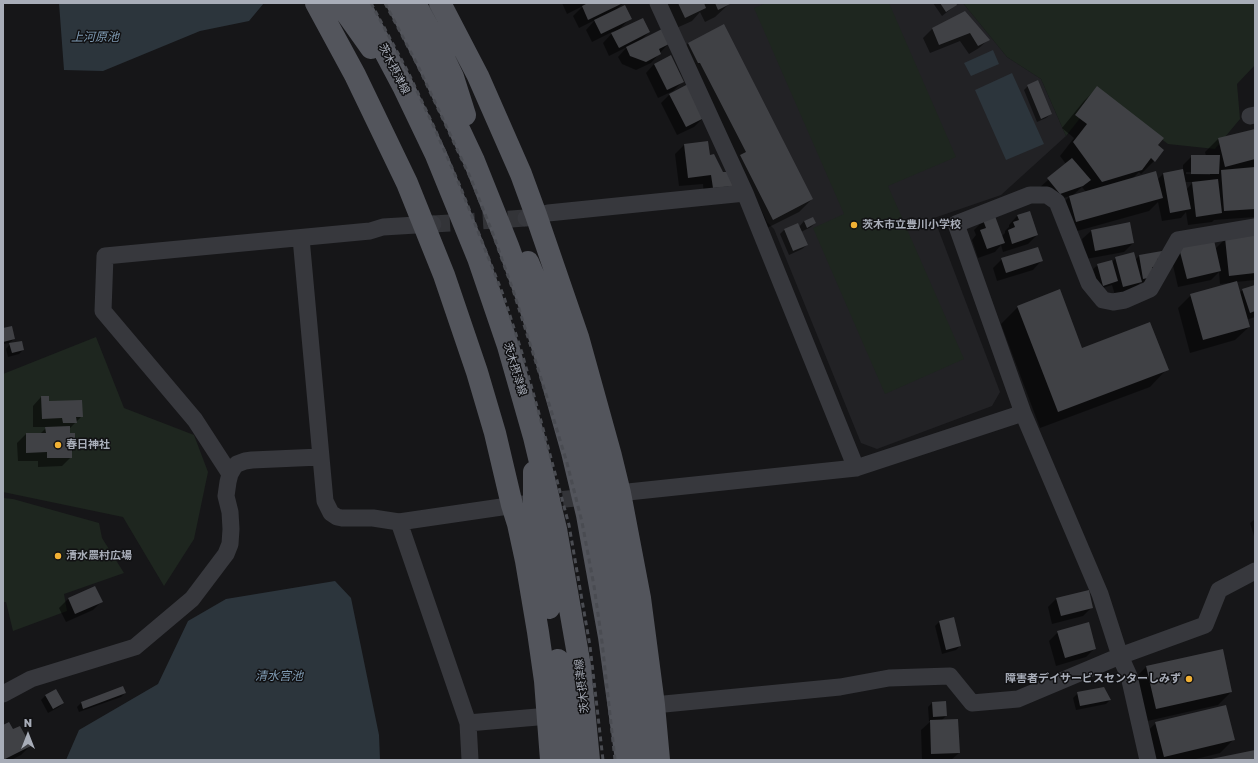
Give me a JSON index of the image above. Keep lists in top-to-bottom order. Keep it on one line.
{"streets":{"main road":["茨木摂津線"]},"water":["上河原池","清水宮池"],"places":["茨木市立豊川小学校","春日神社","清水農村広場","障害者デイサービスセンターしみず"],"north":"top"}
